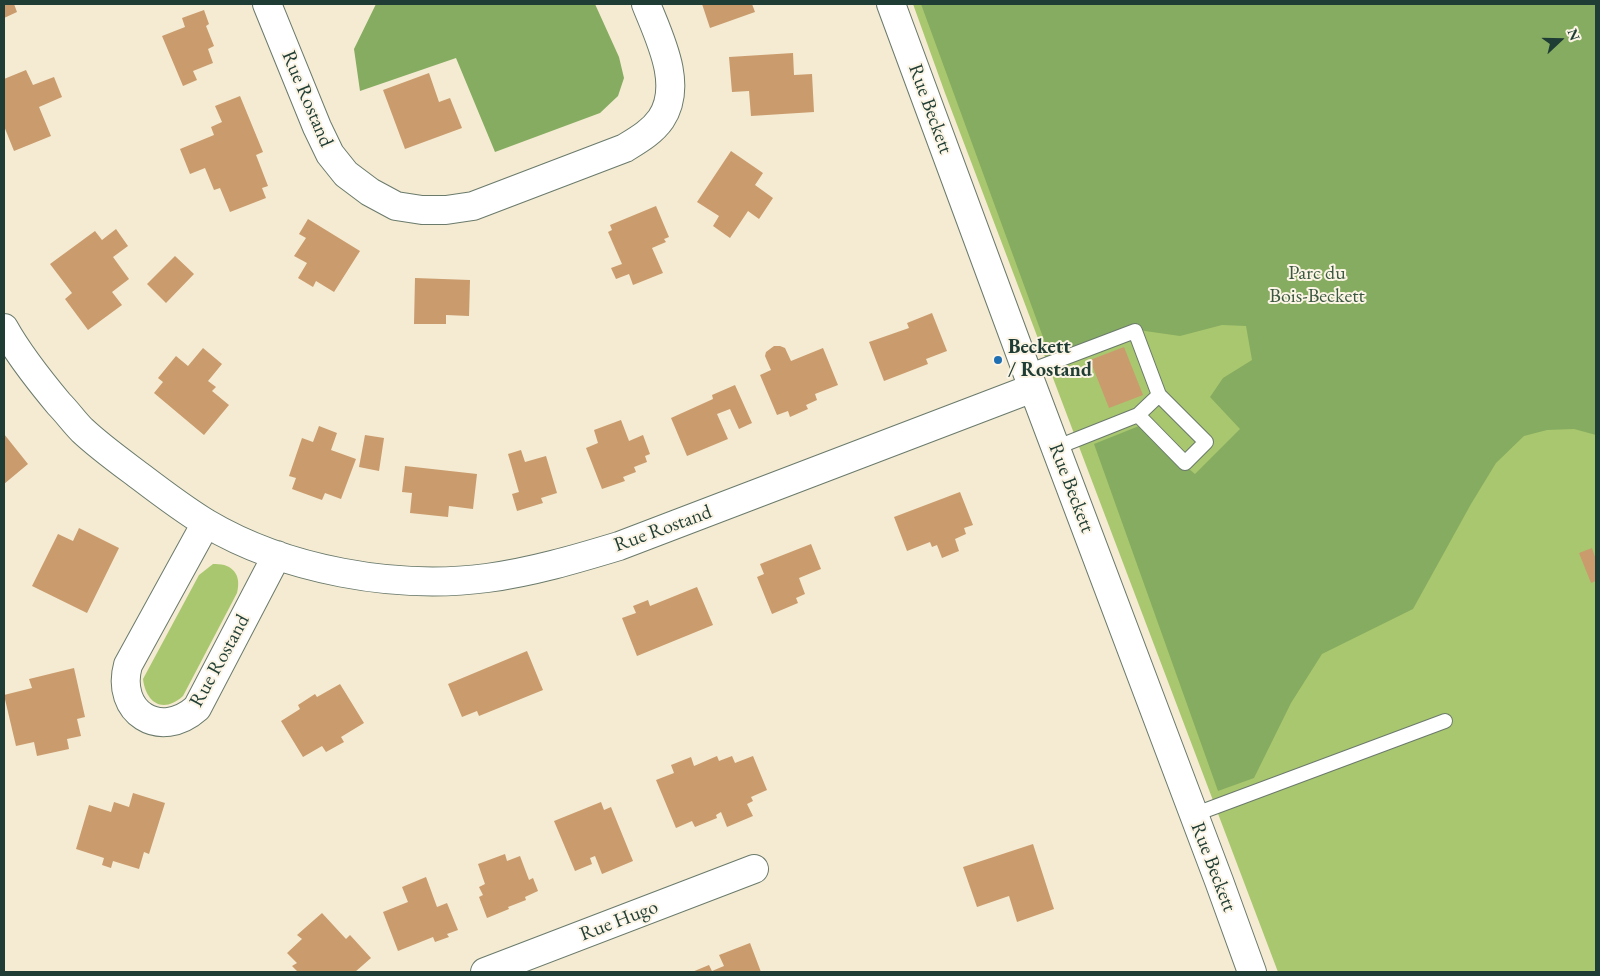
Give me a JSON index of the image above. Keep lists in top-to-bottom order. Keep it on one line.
{"streets":{"street":["Rue Rostand","Rue Beckett","Rue Hugo"]},"crossings":[["Rue Rostand","Rue Beckett"]],"parks":["Parc du Bois-Beckett"],"places":["Beckett / Rostand"],"north":"right"}
